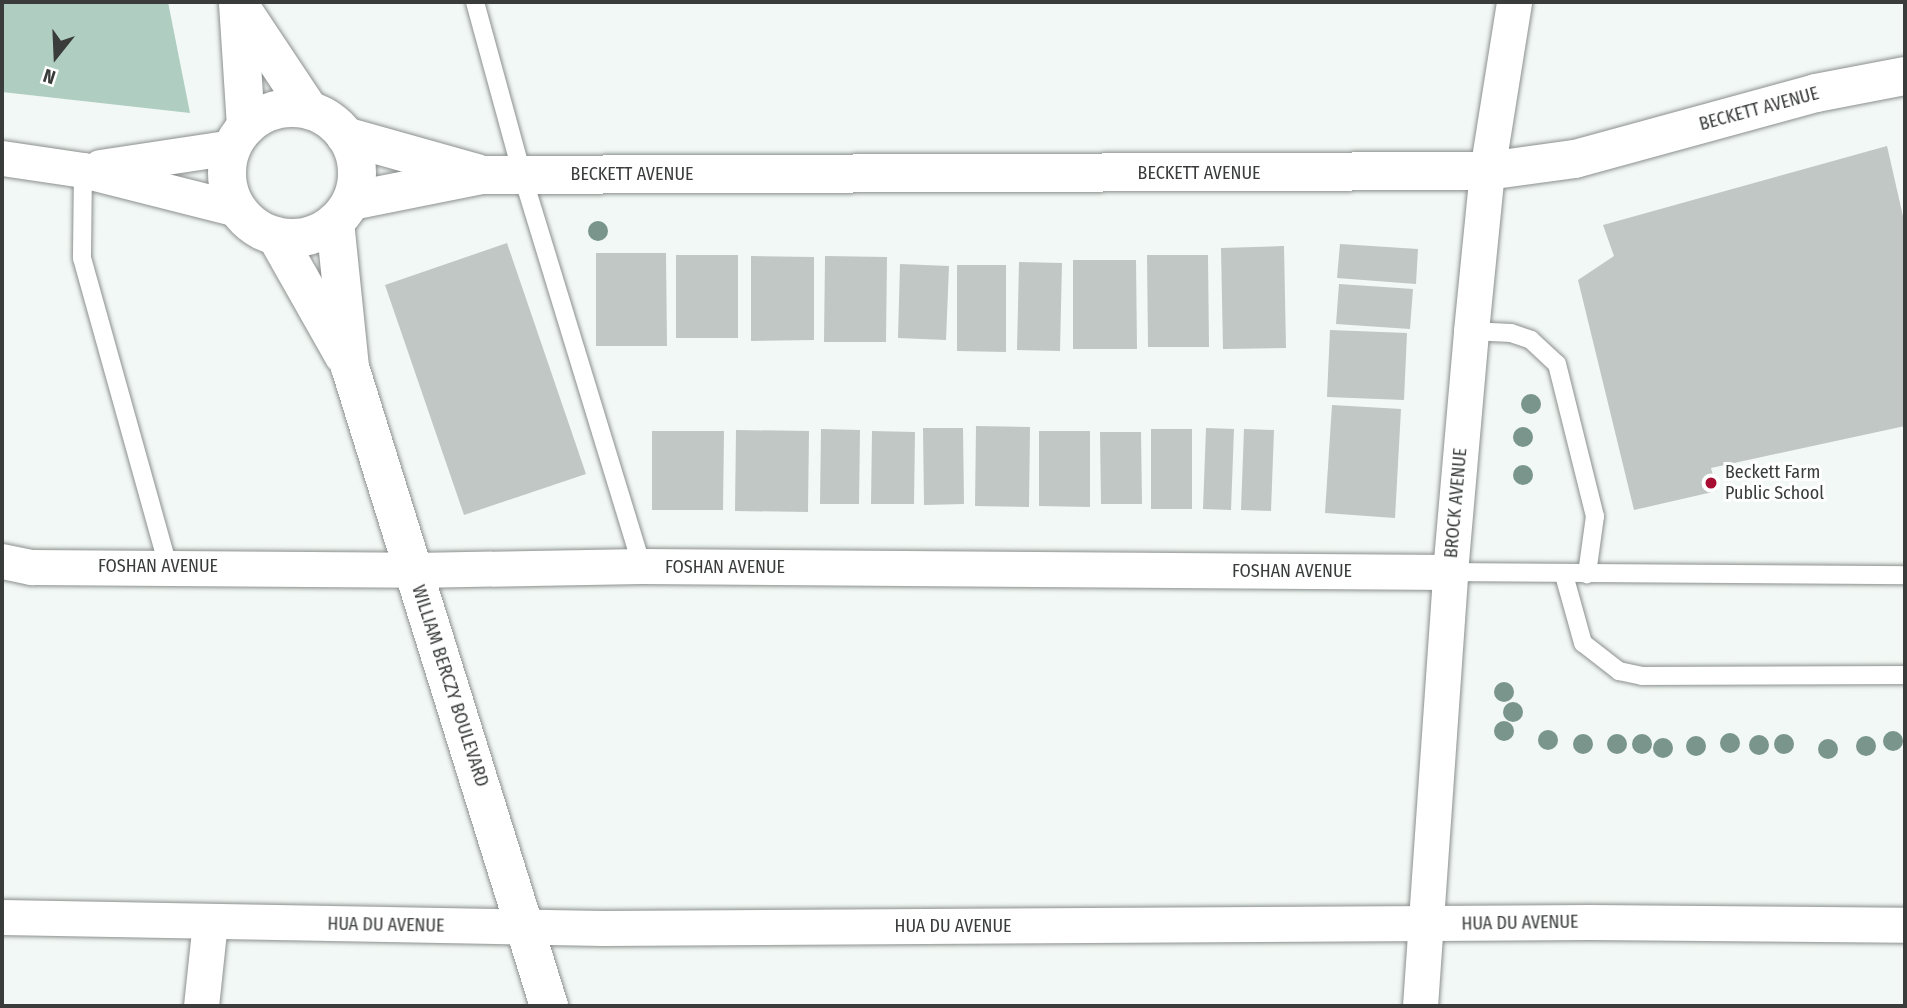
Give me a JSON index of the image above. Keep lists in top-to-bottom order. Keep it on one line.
{"streets":{"street":["BECKETT AVENUE","BROCK AVENUE","FOSHAN AVENUE","WILLIAM BERCZY BOULEVARD","HUA DU AVENUE"]},"crossings":[["BECKETT AVENUE","BROCK AVENUE"],["BECKETT AVENUE","WILLIAM BERCZY BOULEVARD"],["BROCK AVENUE","FOSHAN AVENUE"],["BROCK AVENUE","HUA DU AVENUE"],["FOSHAN AVENUE","WILLIAM BERCZY BOULEVARD"],["WILLIAM BERCZY BOULEVARD","HUA DU AVENUE"]],"places":["Beckett Farm Public School"],"north":"bottom"}
